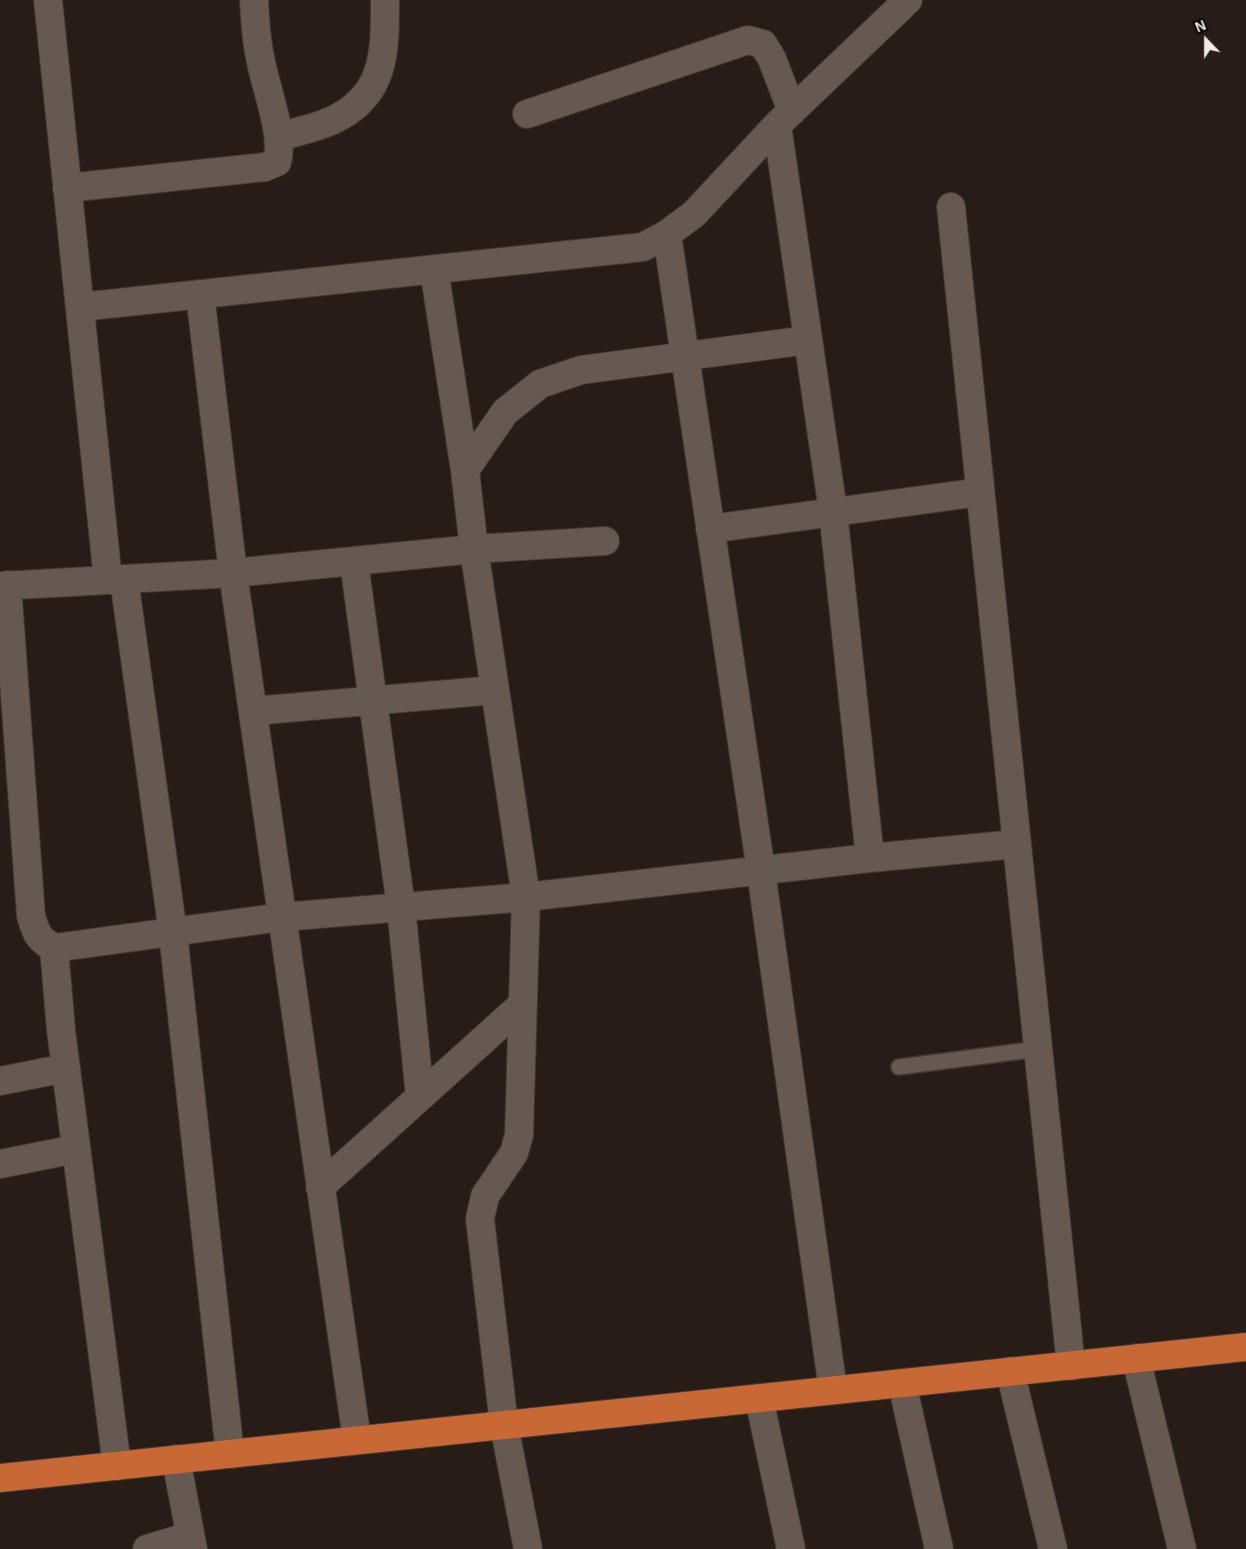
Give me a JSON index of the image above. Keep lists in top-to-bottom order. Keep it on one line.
{"north":"top"}
